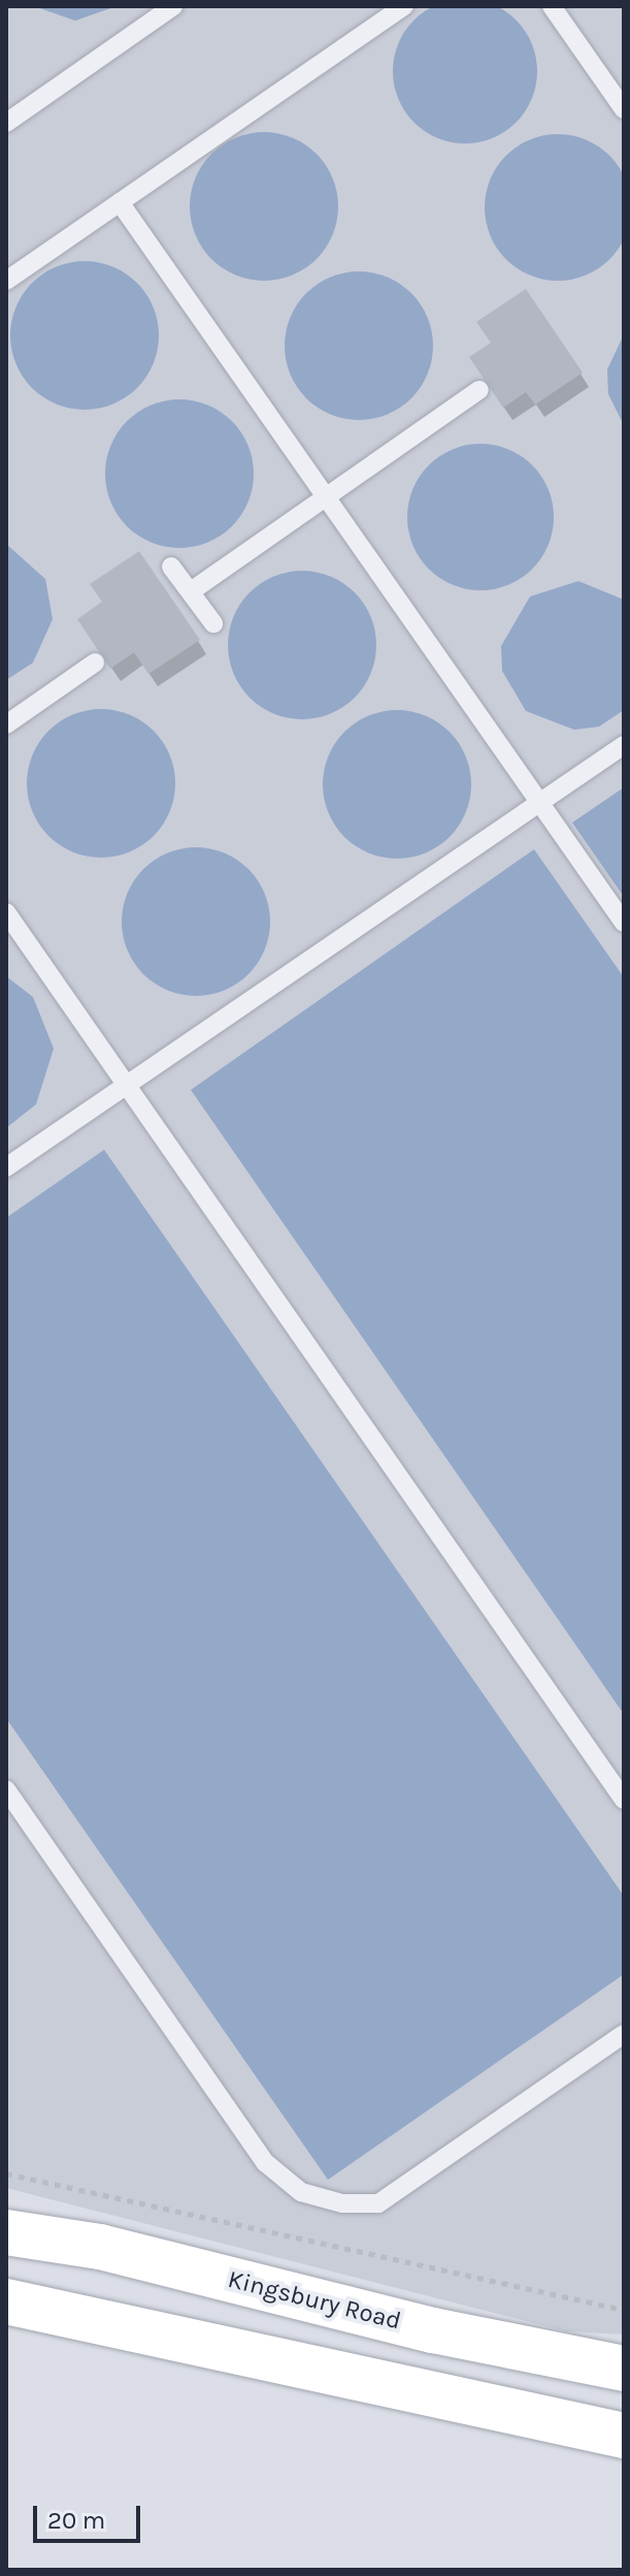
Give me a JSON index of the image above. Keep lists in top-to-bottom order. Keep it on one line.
{"streets":{"main road":["Kingsbury Road"]},"scale_bar":"20 m"}
